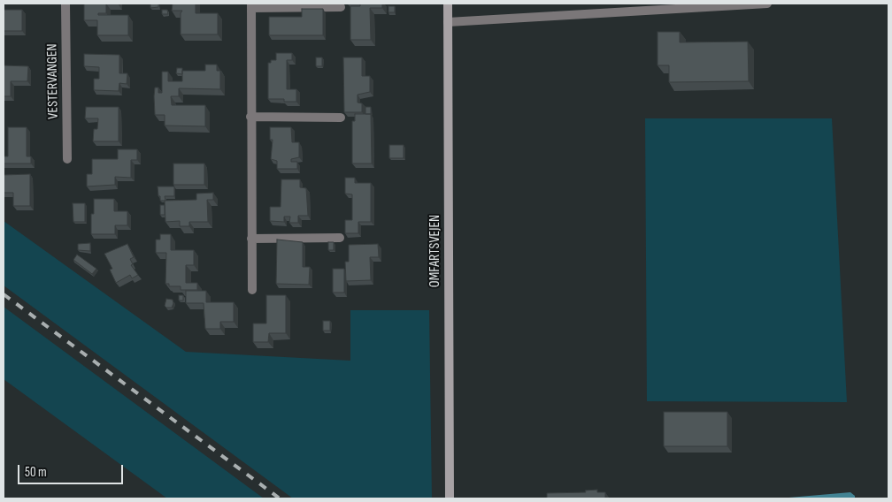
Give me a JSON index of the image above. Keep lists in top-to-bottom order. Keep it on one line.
{"streets":{"main road":["OMFARTSVEJEN"],"street":["VESTERVANGEN"]},"scale_bar":"50 m"}
